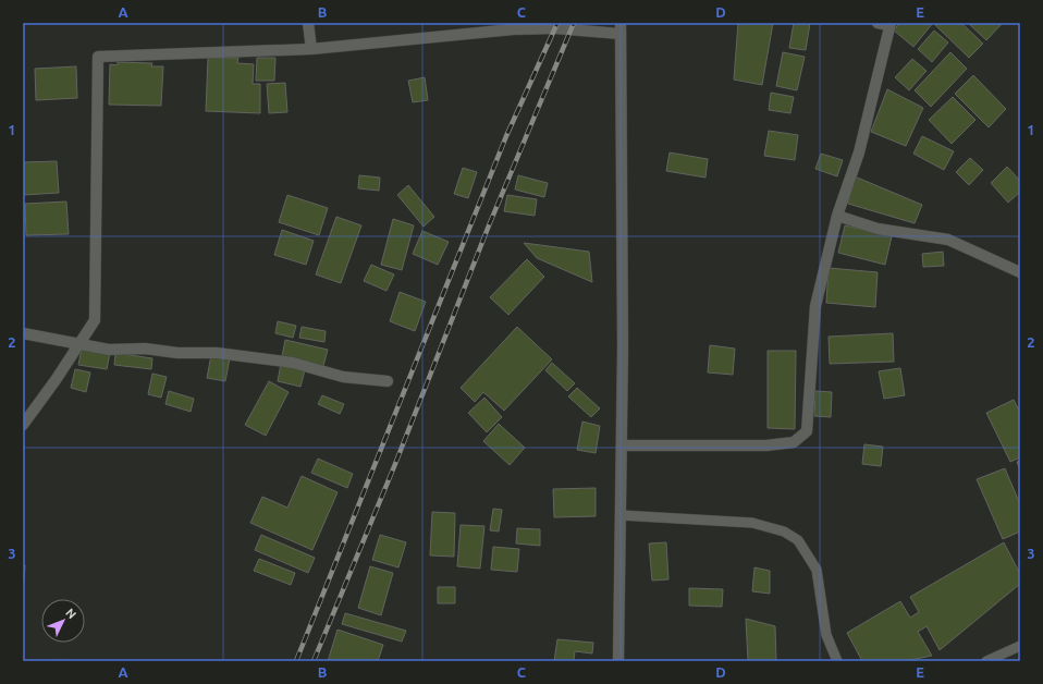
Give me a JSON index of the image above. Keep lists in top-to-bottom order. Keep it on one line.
{"north":"top right","grid":{"columns":["A","B","C","D","E"],"rows":["1","2","3"]}}
